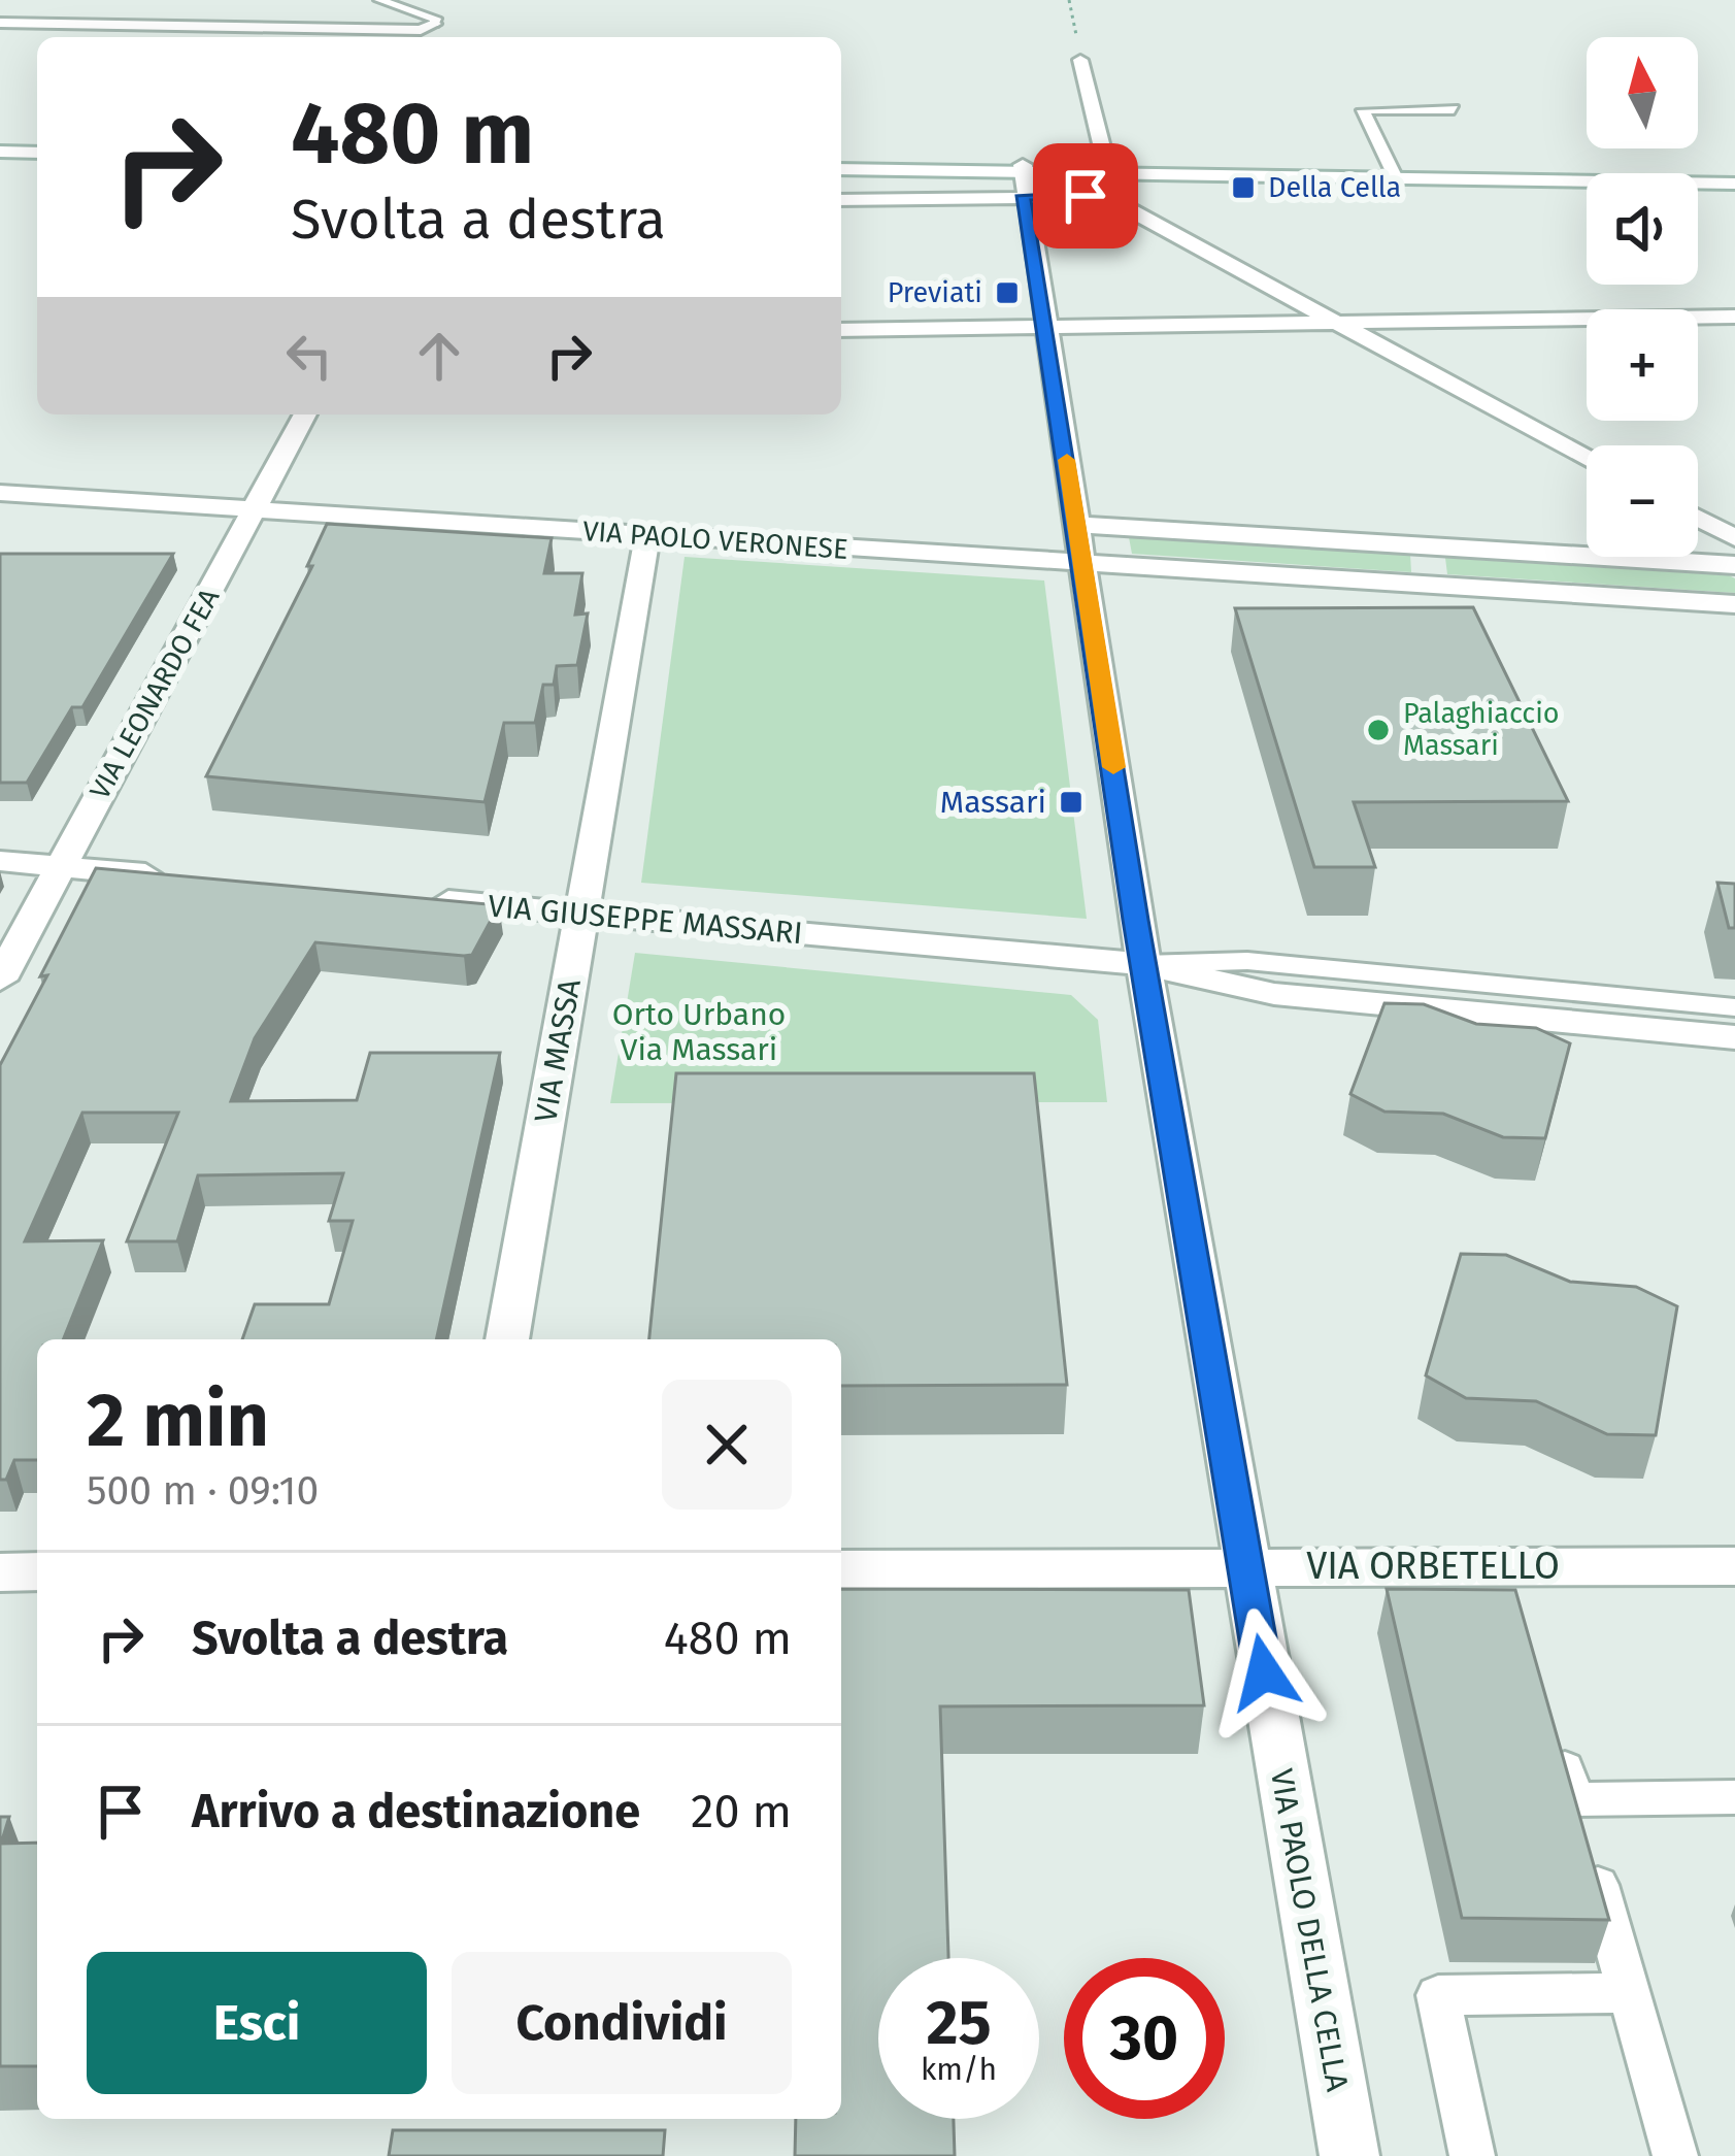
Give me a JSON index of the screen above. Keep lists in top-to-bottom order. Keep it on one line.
{"streets":{"street":["VIA PAOLO VERONESE","VIA LEONARDO FEA","VIA GIUSEPPE MASSARI","VIA MASSA","VIA ORBETELLO","VIA PAOLO DELLA CELLA"]},"crossings":[["VIA PAOLO VERONESE","VIA LEONARDO FEA"],["VIA PAOLO VERONESE","VIA MASSA"],["VIA PAOLO VERONESE","VIA PAOLO DELLA CELLA"],["VIA GIUSEPPE MASSARI","VIA MASSA"],["VIA GIUSEPPE MASSARI","VIA PAOLO DELLA CELLA"],["VIA ORBETELLO","VIA PAOLO DELLA CELLA"]],"parks":["Orto Urbano Via Massari"],"places":{"transit":["Della Cella","Previati","Massari"],"other":["Palaghiaccio Massari"]},"north":"top","page":{"map_buttons":["+","−"],"turn":["480 m","Svolta a destra"],"heading":["2 min","500 m · 09:10"],"list":[{"name":"Svolta a destra","value":"480 m"},{"name":"Arrivo a destinazione","value":"20 m"}],"buttons":["Esci","Condividi"],"speed":"25 km/h","limit":"30"}}
